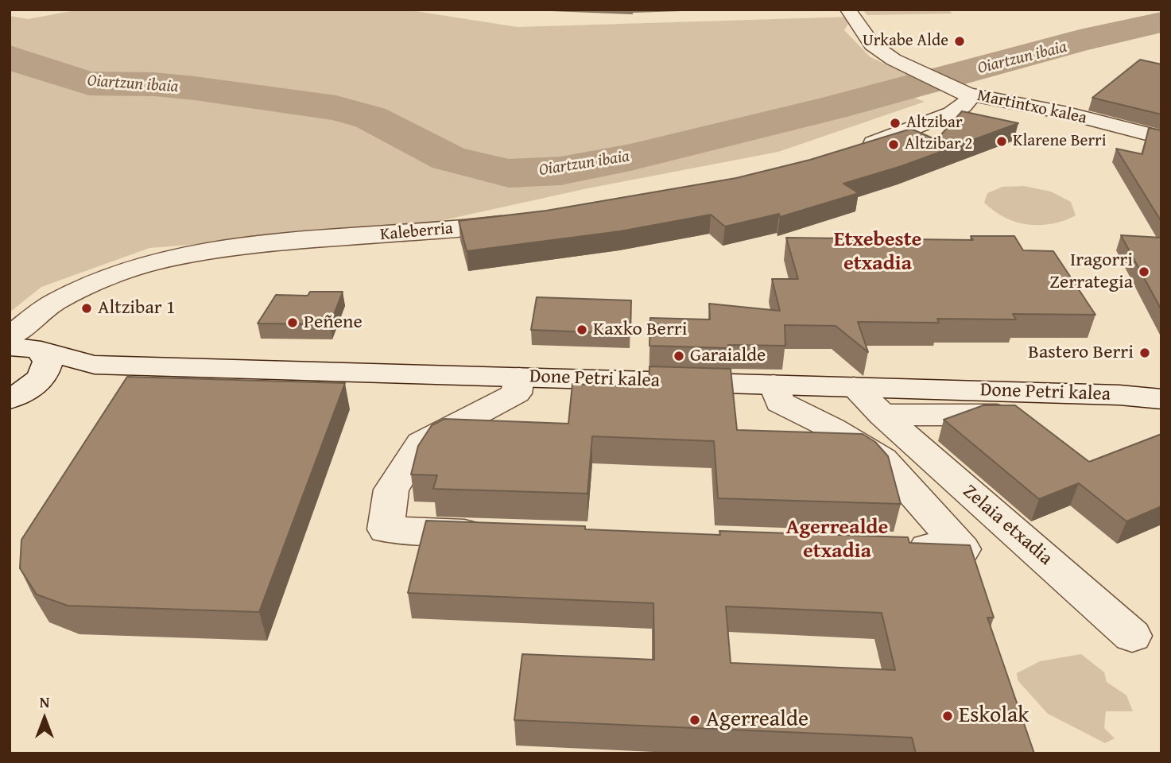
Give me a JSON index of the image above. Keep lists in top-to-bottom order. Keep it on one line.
{"streets":{"street":["Martintxo kalea","Kaleberria","Done Petri kalea","Zelaia etxadia"]},"crossings":[["Kaleberria","Done Petri kalea"],["Done Petri kalea","Zelaia etxadia"]],"districts":["Etxebeste etxadia","Agerrealde etxadia"],"water":["Oiartzun ibaia"],"places":["Urkabe Alde","Altzibar","Klarene Berri","Altzibar 2","Iragorri Zerrategia","Altzibar 1","Peñene","Kaxko Berri","Bastero Berri","Garaialde","Eskolak","Agerrealde"],"north":"top"}
